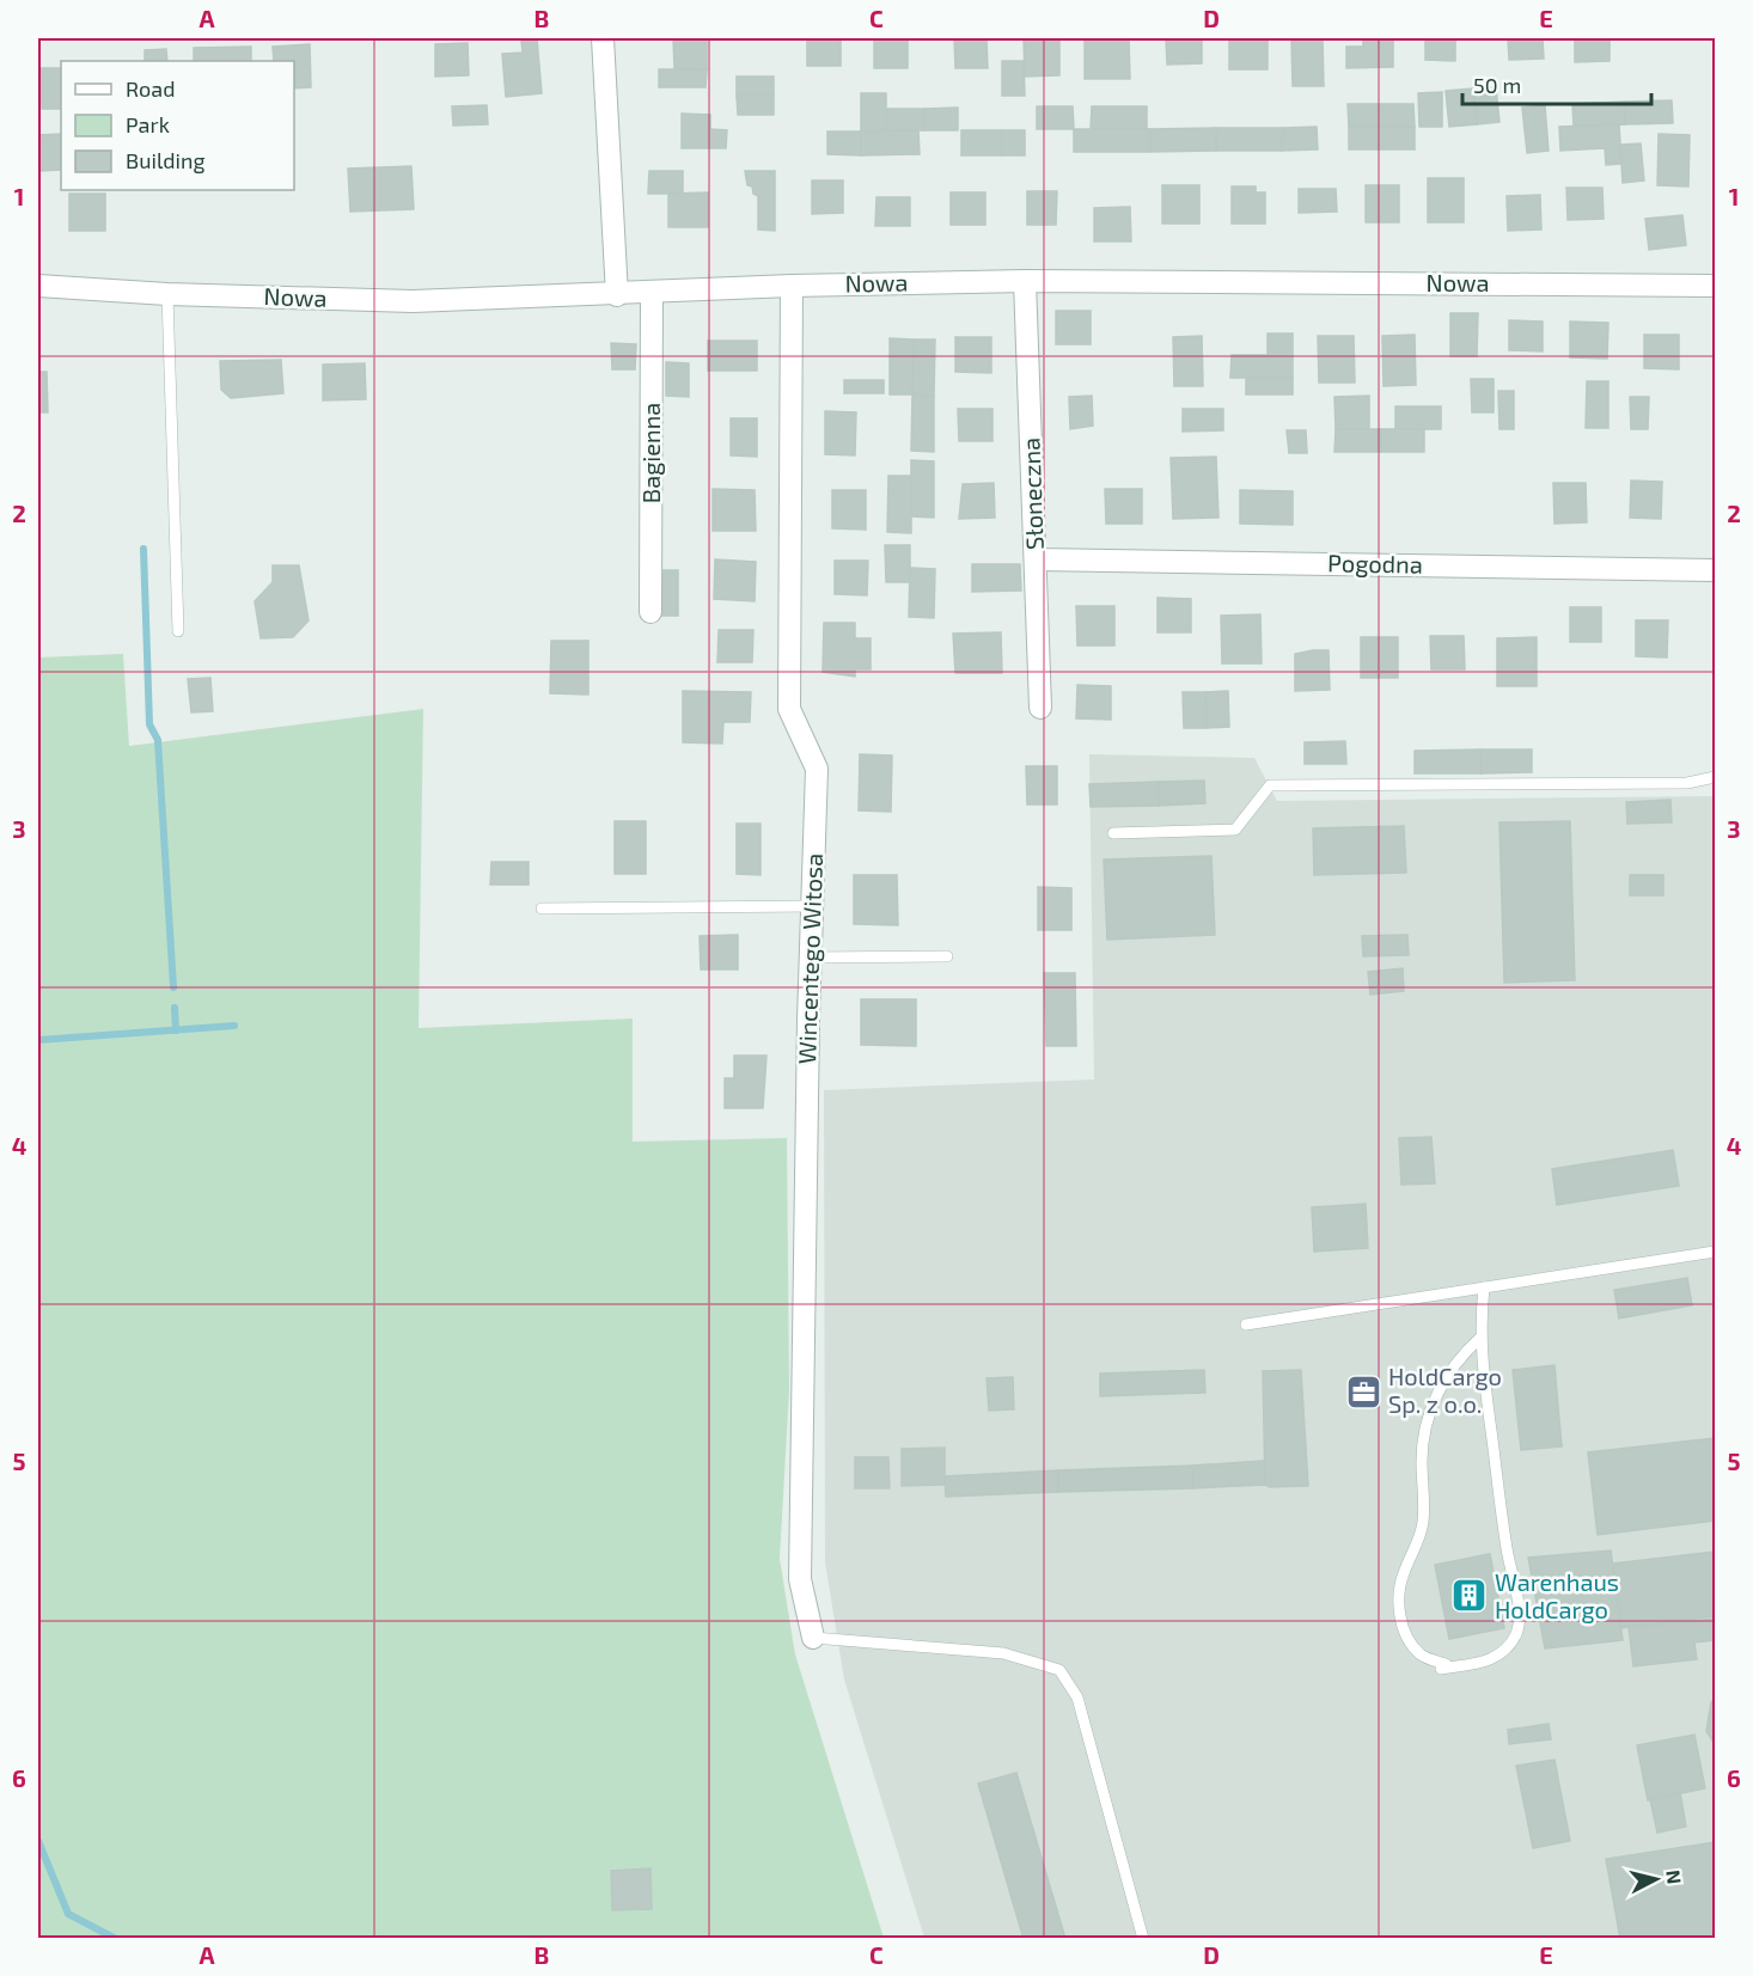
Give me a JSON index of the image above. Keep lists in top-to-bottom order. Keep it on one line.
{"streets":{"street":["Nowa","Bagienna","Słoneczna","Pogodna","Wincentego Witosa"]},"crossings":[["Nowa","Bagienna"],["Nowa","Słoneczna"],["Nowa","Wincentego Witosa"],["Słoneczna","Pogodna"]],"places":{"office":["HoldCargo Sp. z o.o."],"building":["Warenhaus HoldCargo"]},"legend":["Road","Park","Building"],"scale_bar":"50 m","north":"right","grid":{"columns":["A","B","C","D","E"],"rows":["1","2","3","4","5","6"]}}
